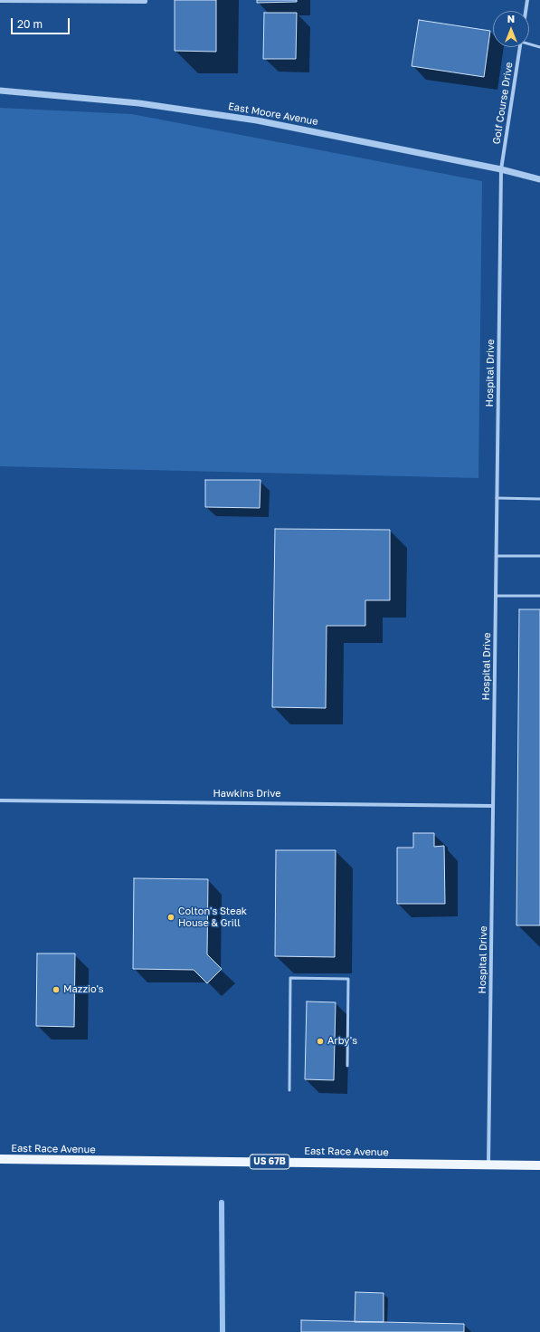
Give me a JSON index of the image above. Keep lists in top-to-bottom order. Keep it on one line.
{"streets":{"main road":["East Race Avenue","US 67B"],"street":["Golf Course Drive","East Moore Avenue","Hospital Drive","Hawkins Drive"]},"crossings":[["Golf Course Drive","East Moore Avenue"],["Golf Course Drive","Hospital Drive"],["East Moore Avenue","Hospital Drive"],["Hospital Drive","Hawkins Drive"],["Hospital Drive","East Race Avenue"]],"places":["Colton's Steak House & Grill","Mazzio's","Arby's"],"scale_bar":"20 m","north":"top"}
